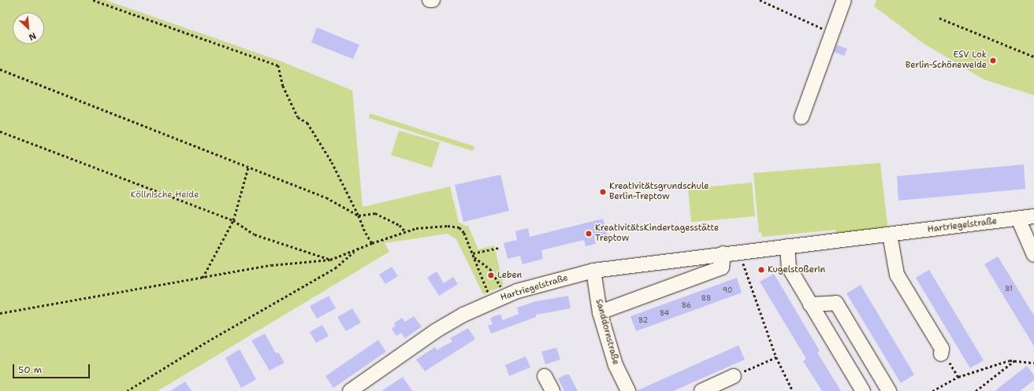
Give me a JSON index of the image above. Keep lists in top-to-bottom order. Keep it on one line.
{"streets":{"street":["Hartriegelstraße","Sanddornstraße"]},"crossings":[["Hartriegelstraße","Sanddornstraße"]],"parks":["Köllnische Heide"],"places":["ESV Lok Berlin-Schöneweide","Kreativitätsgrundschule Berlin-Treptow","KreativitätsKindertagesstätte Treptow","Kugelstoßerin","Leben"],"house_numbers":["81","90","88","86","84","82"],"scale_bar":"50 m","north":"bottom right"}
